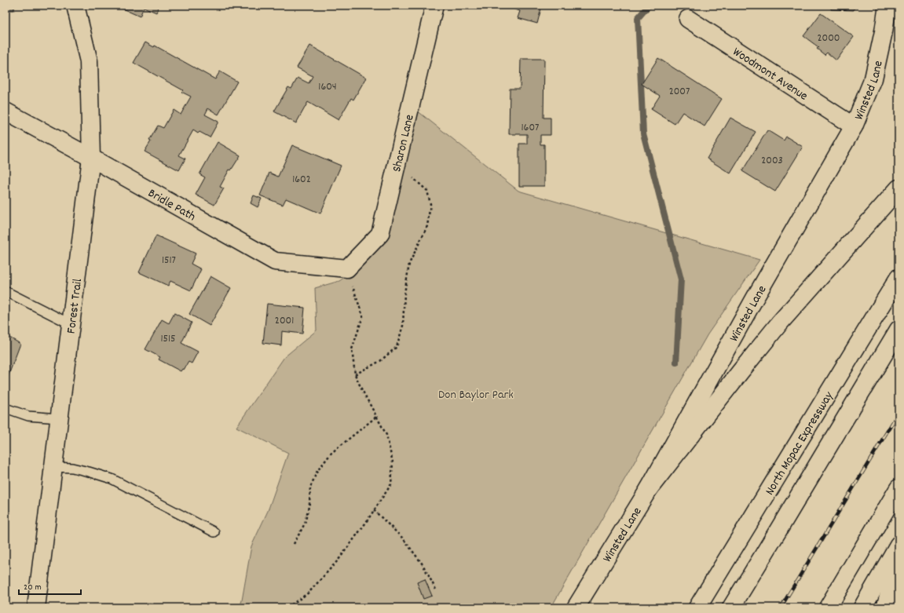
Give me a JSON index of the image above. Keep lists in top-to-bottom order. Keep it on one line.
{"streets":{"main road":["Woodmont Avenue","Winsted Lane","Sharon Lane","Bridle Path","Forest Trail","North Mopac Expressway"]},"crossings":[["Woodmont Avenue","Winsted Lane"],["Sharon Lane","Bridle Path"],["Bridle Path","Forest Trail"]],"parks":["Don Baylor Park"],"house_numbers":["2000","1604","2007","1607","2003","1602","1517","2001","1515"],"scale_bar":"20 m"}
